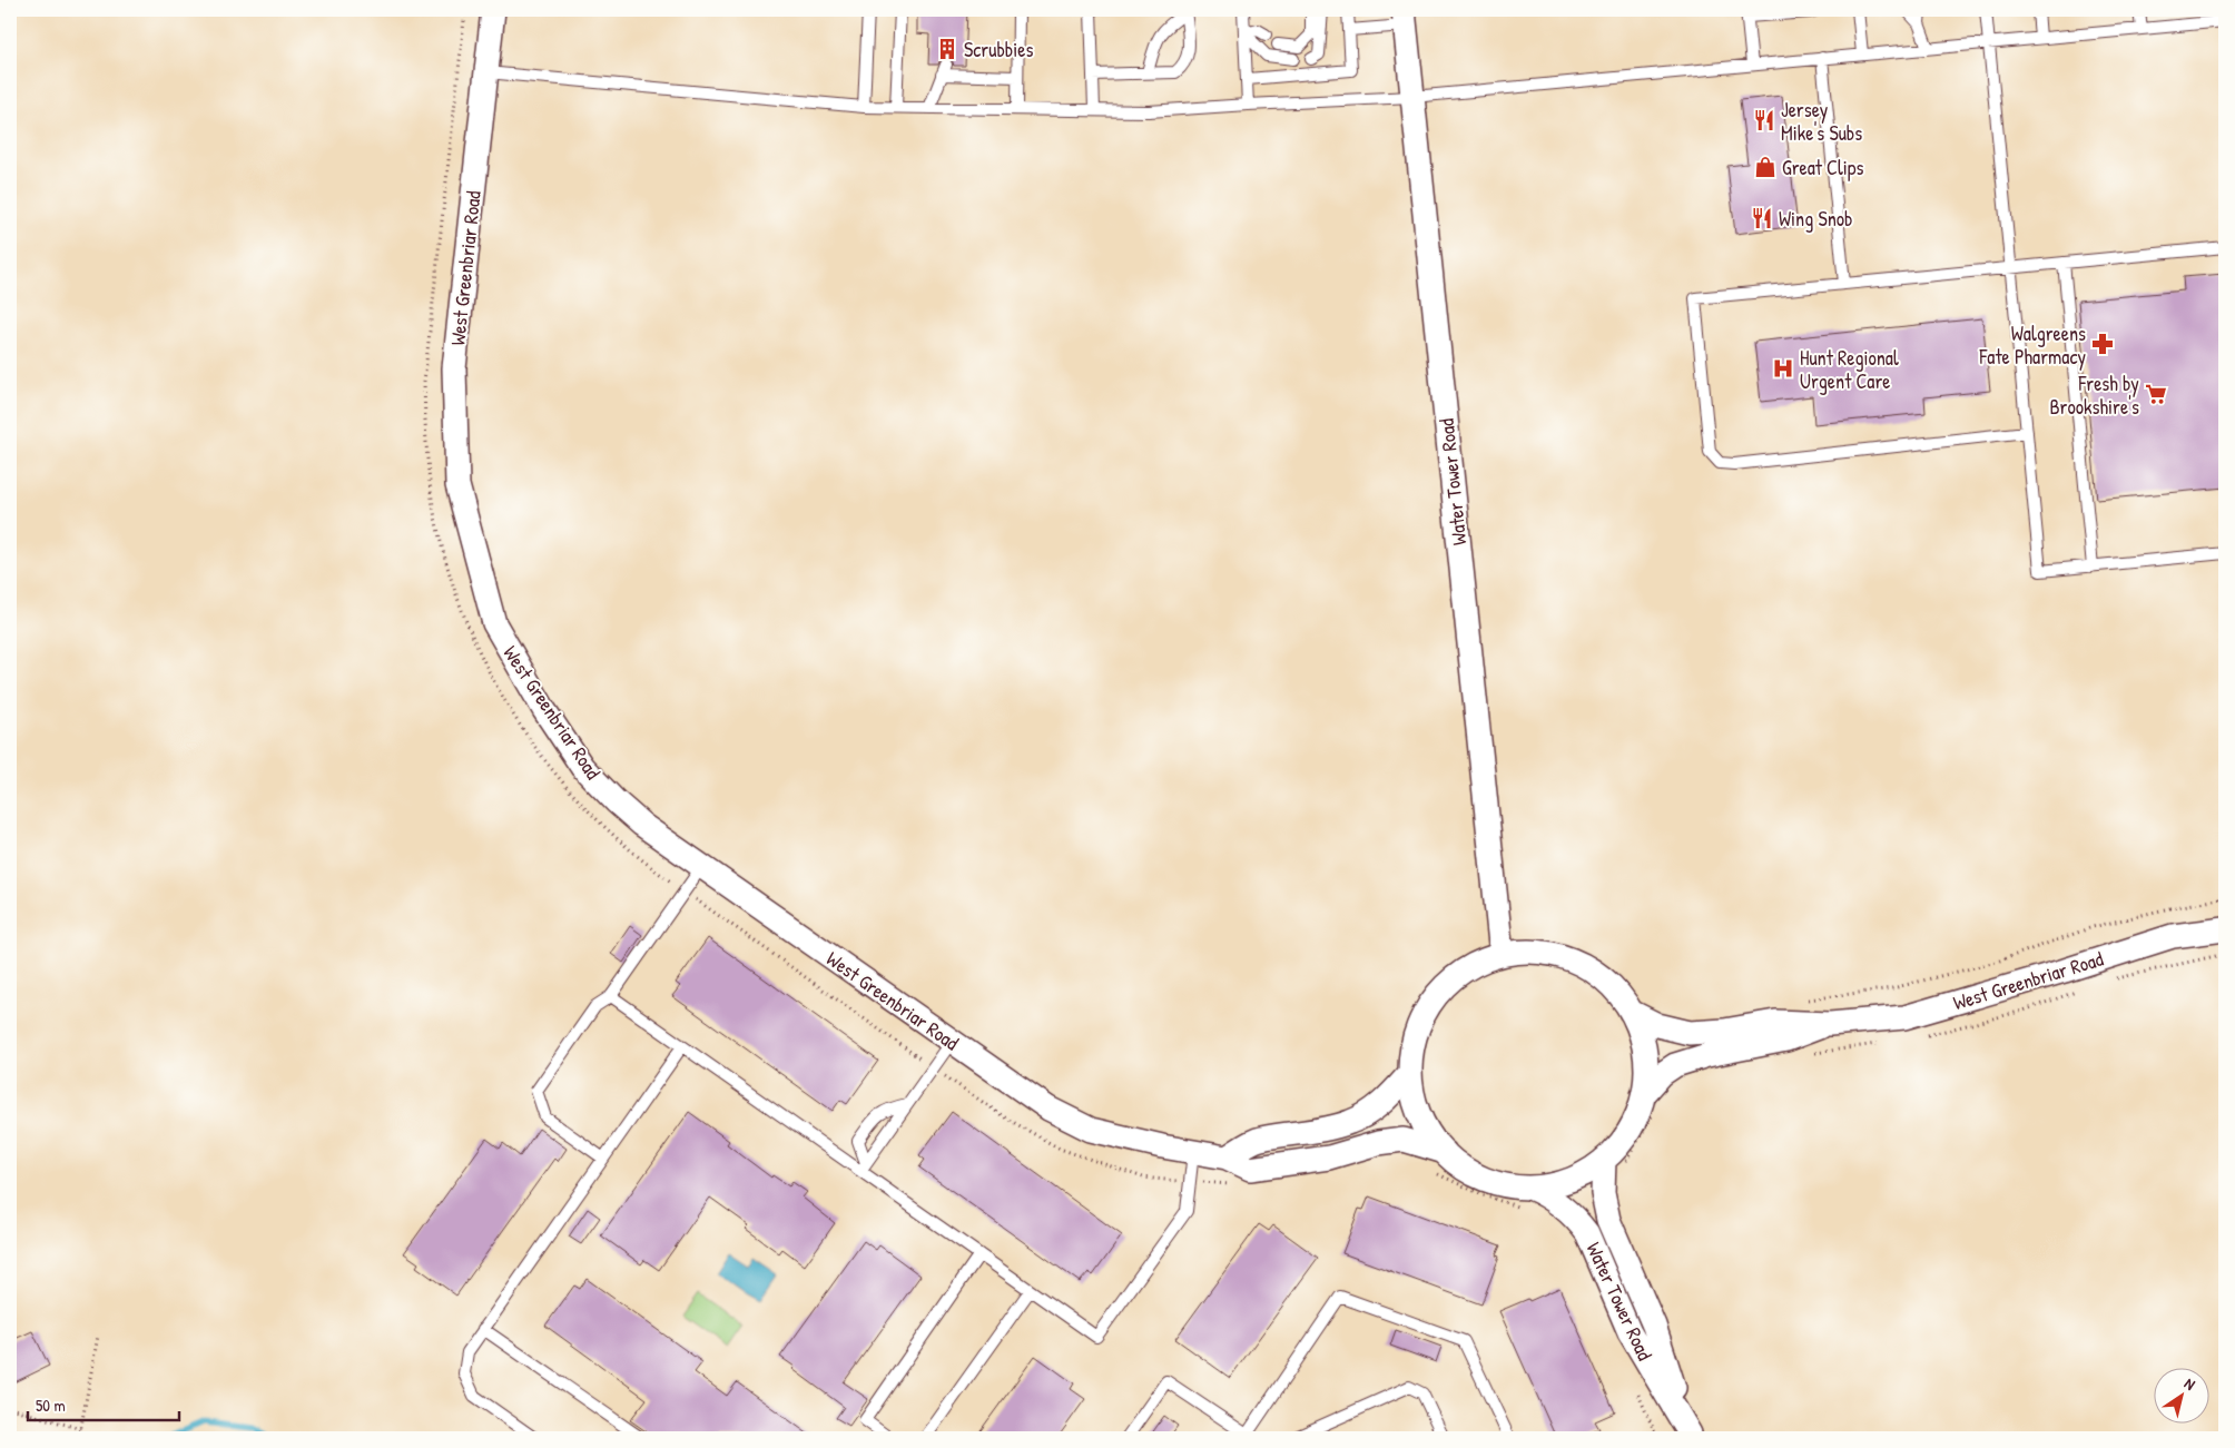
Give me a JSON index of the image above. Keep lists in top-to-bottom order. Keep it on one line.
{"streets":{"street":["West Greenbriar Road","Water Tower Road"]},"places":{"building":["Scrubbies"],"restaurant":["Jersey Mike's Subs","Wing Snob"],"shop":["Great Clips"],"pharmacy":["Walgreens Fate Pharmacy"],"hospital":["Hunt Regional Urgent Care"],"supermarket":["Fresh by Brookshire's"]},"scale_bar":"50 m","north":"top right"}
